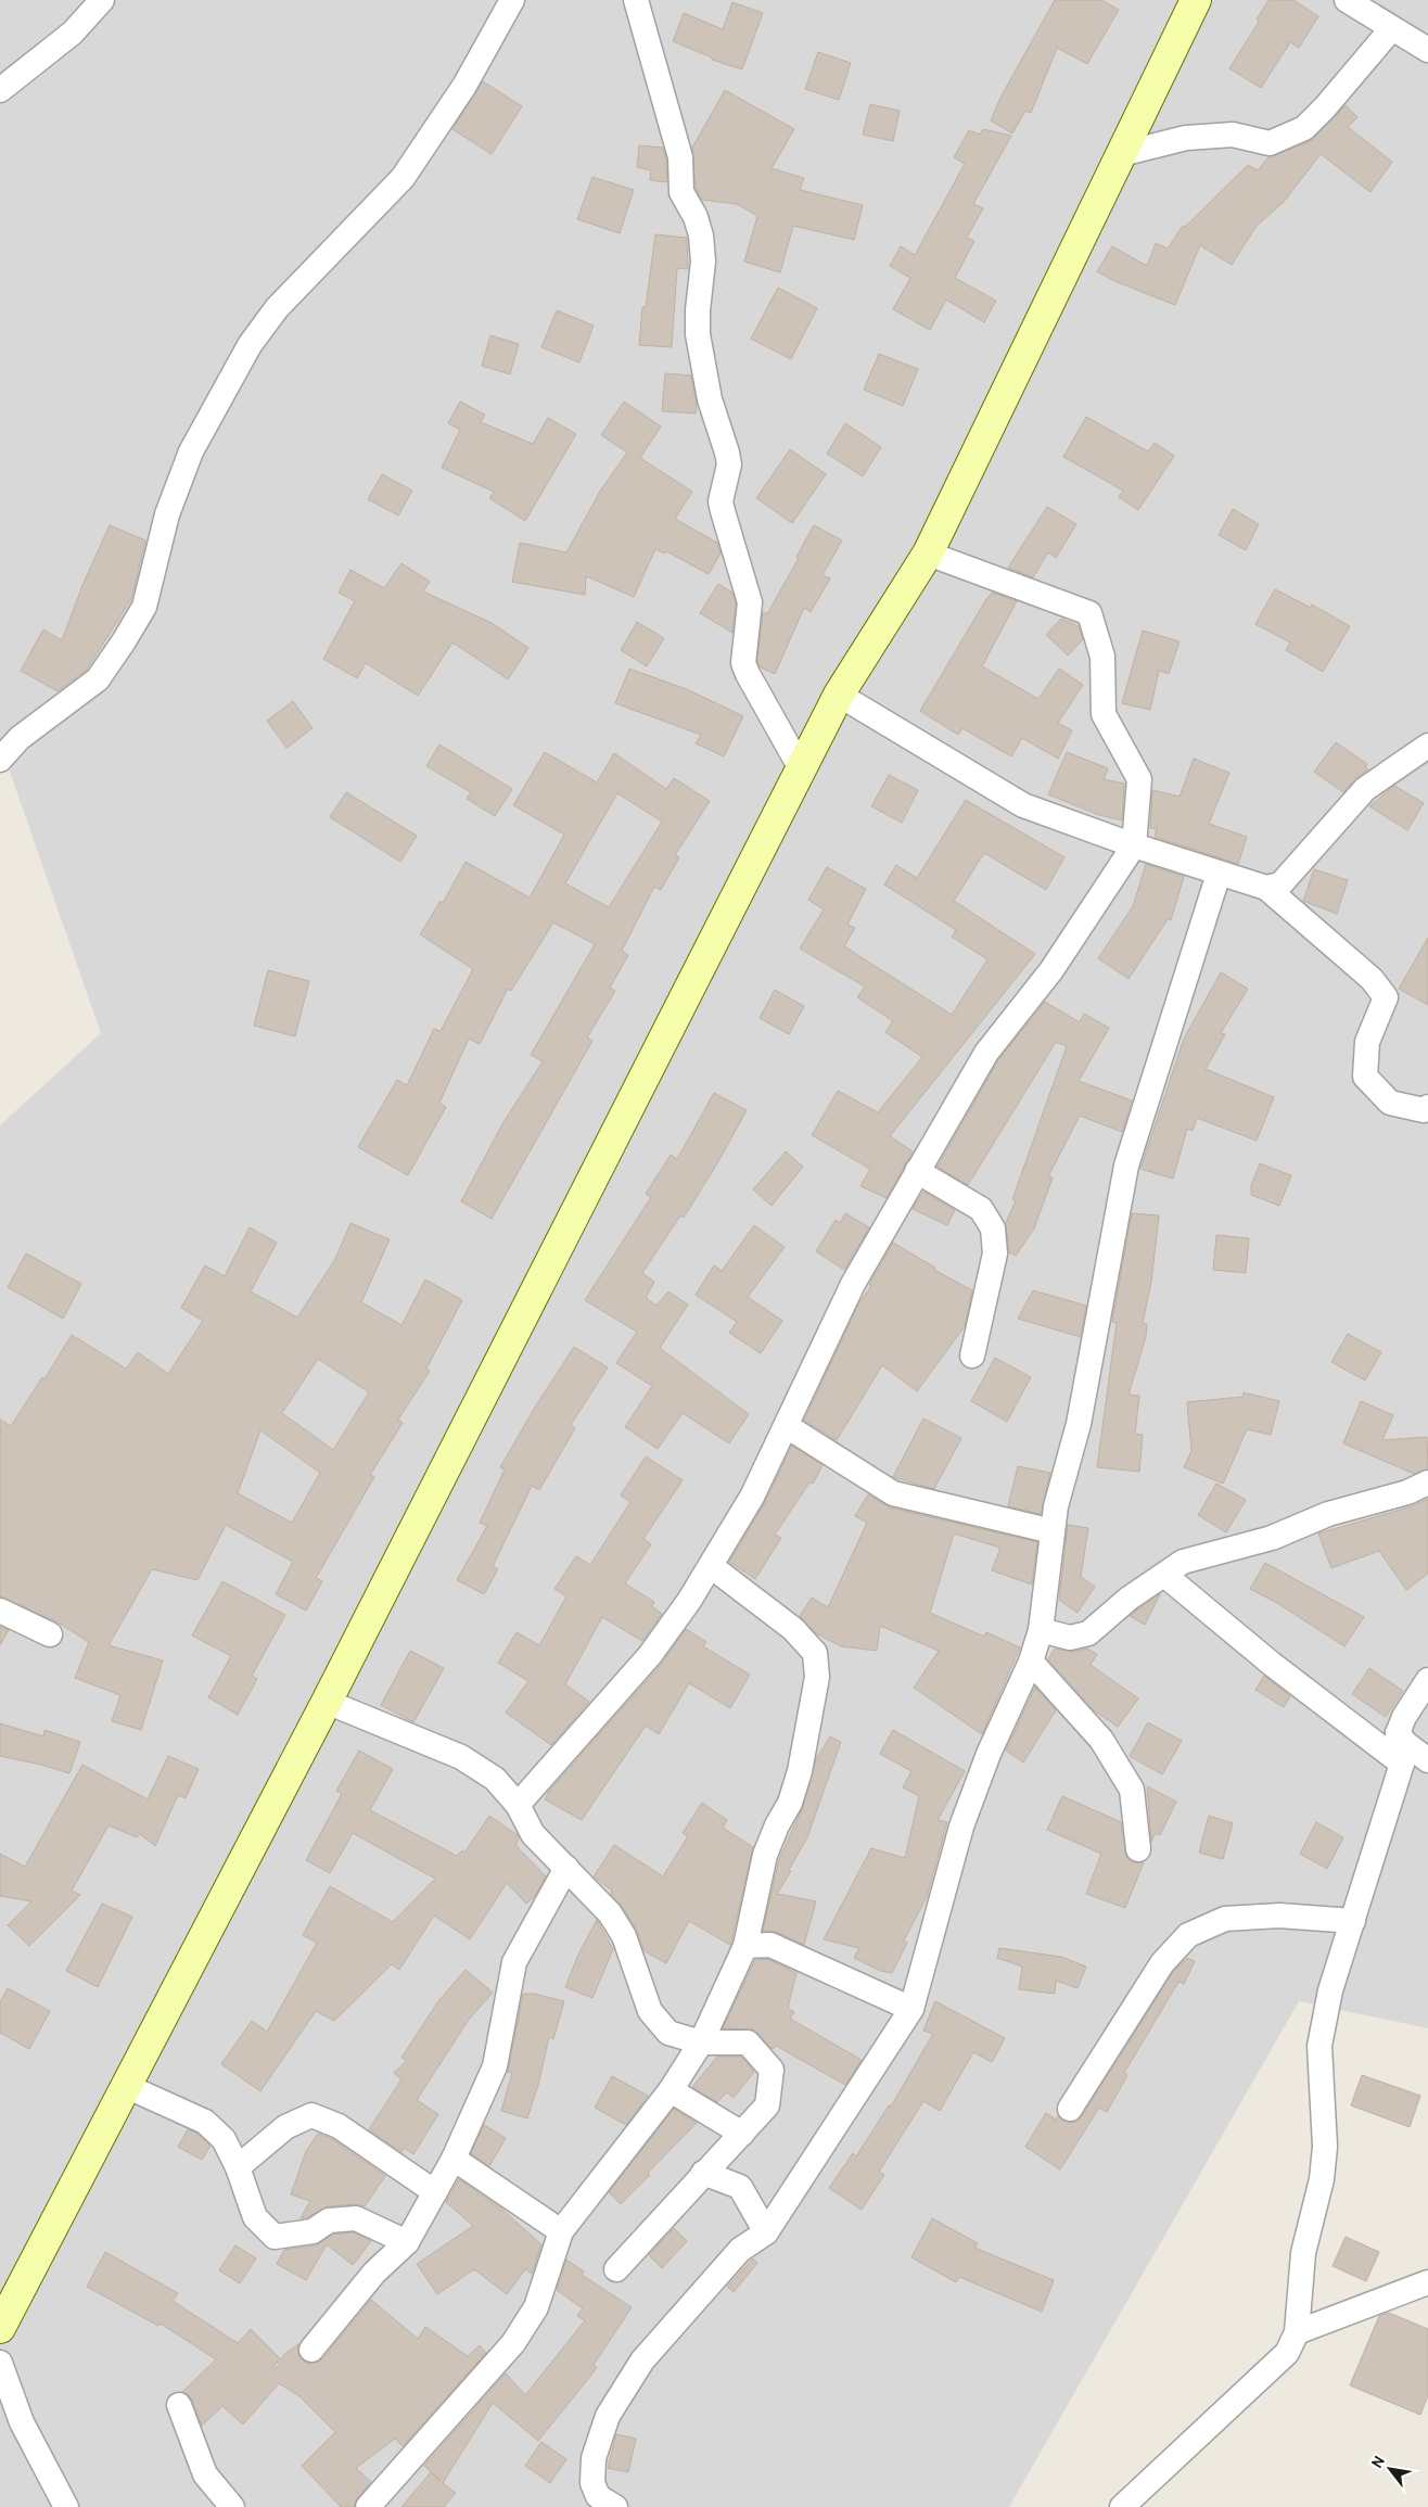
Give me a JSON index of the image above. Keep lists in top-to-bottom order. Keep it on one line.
{"north":"top left"}
